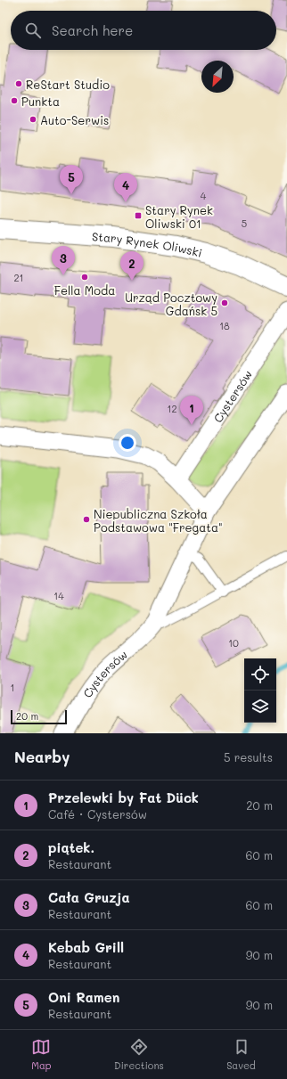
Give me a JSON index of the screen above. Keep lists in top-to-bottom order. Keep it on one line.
{"streets":{"main road":["Stary Rynek Oliwski"],"street":["Cystersów"]},"places":{"other":["ReStart Studio","Punkta","Auto-Serwis","Fella Moda","Urząd Pocztowy Gdańsk 5","Niepubliczna Szkoła Podstawowa \"Fregata\""],"transit":["Stary Rynek Oliwski 01"]},"house_numbers":["4","5","21","18","12","14","10","1"],"scale_bar":"20 m","north":"bottom left","page":{"search":"Search here","pins":["5","4","3","2","1"],"scale":"20 m","heading":["Nearby","5 results"],"list":[{"mark":"1","name":"Przelewki by Fat Dück","note":"Café · Cystersów","value":"20 m"},{"mark":"2","name":"piątek.","note":"Restaurant","value":"60 m"},{"mark":"3","name":"Cała Gruzja","note":"Restaurant","value":"60 m"},{"mark":"4","name":"Kebab Grill","note":"Restaurant","value":"90 m"},{"mark":"5","name":"Oni Ramen","note":"Restaurant","value":"90 m"}],"nav":["Map","Directions","Saved"]}}
